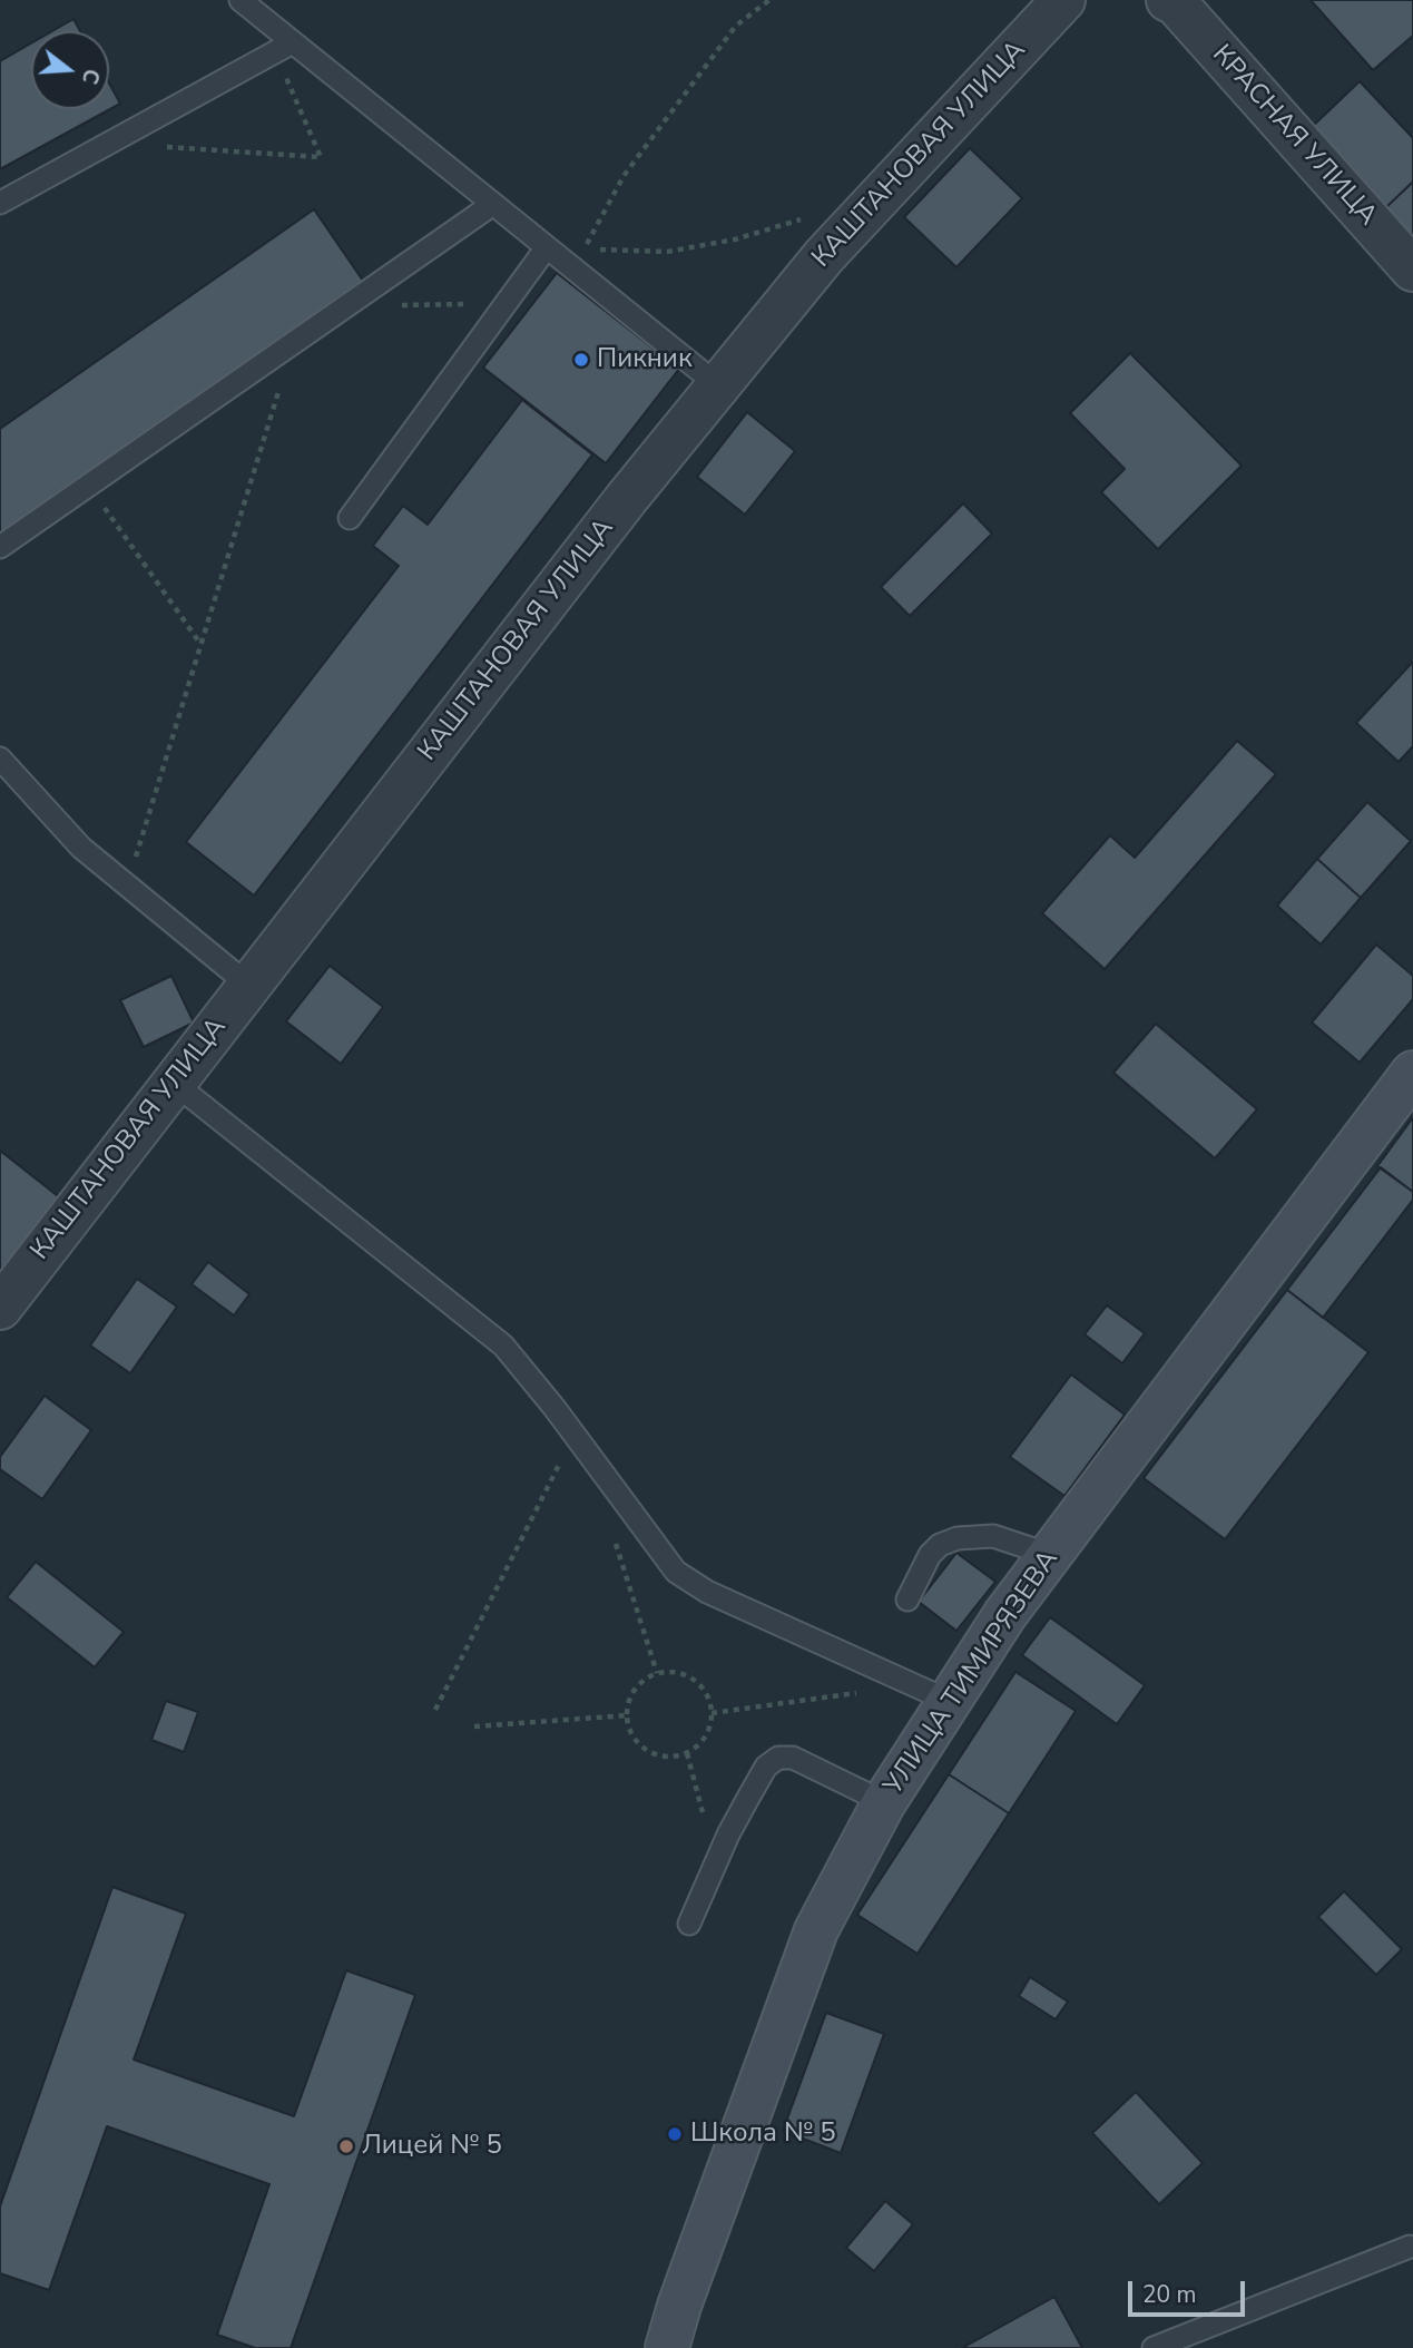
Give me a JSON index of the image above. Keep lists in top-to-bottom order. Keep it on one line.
{"streets":{"main road":["УЛИЦА ТИМИРЯЗЕВА"],"street":["КРАСНАЯ УЛИЦА","КАШТАНОВАЯ УЛИЦА"]},"places":["Пикник","Школа № 5","Лицей № 5"],"scale_bar":"20 m","north":"right"}
